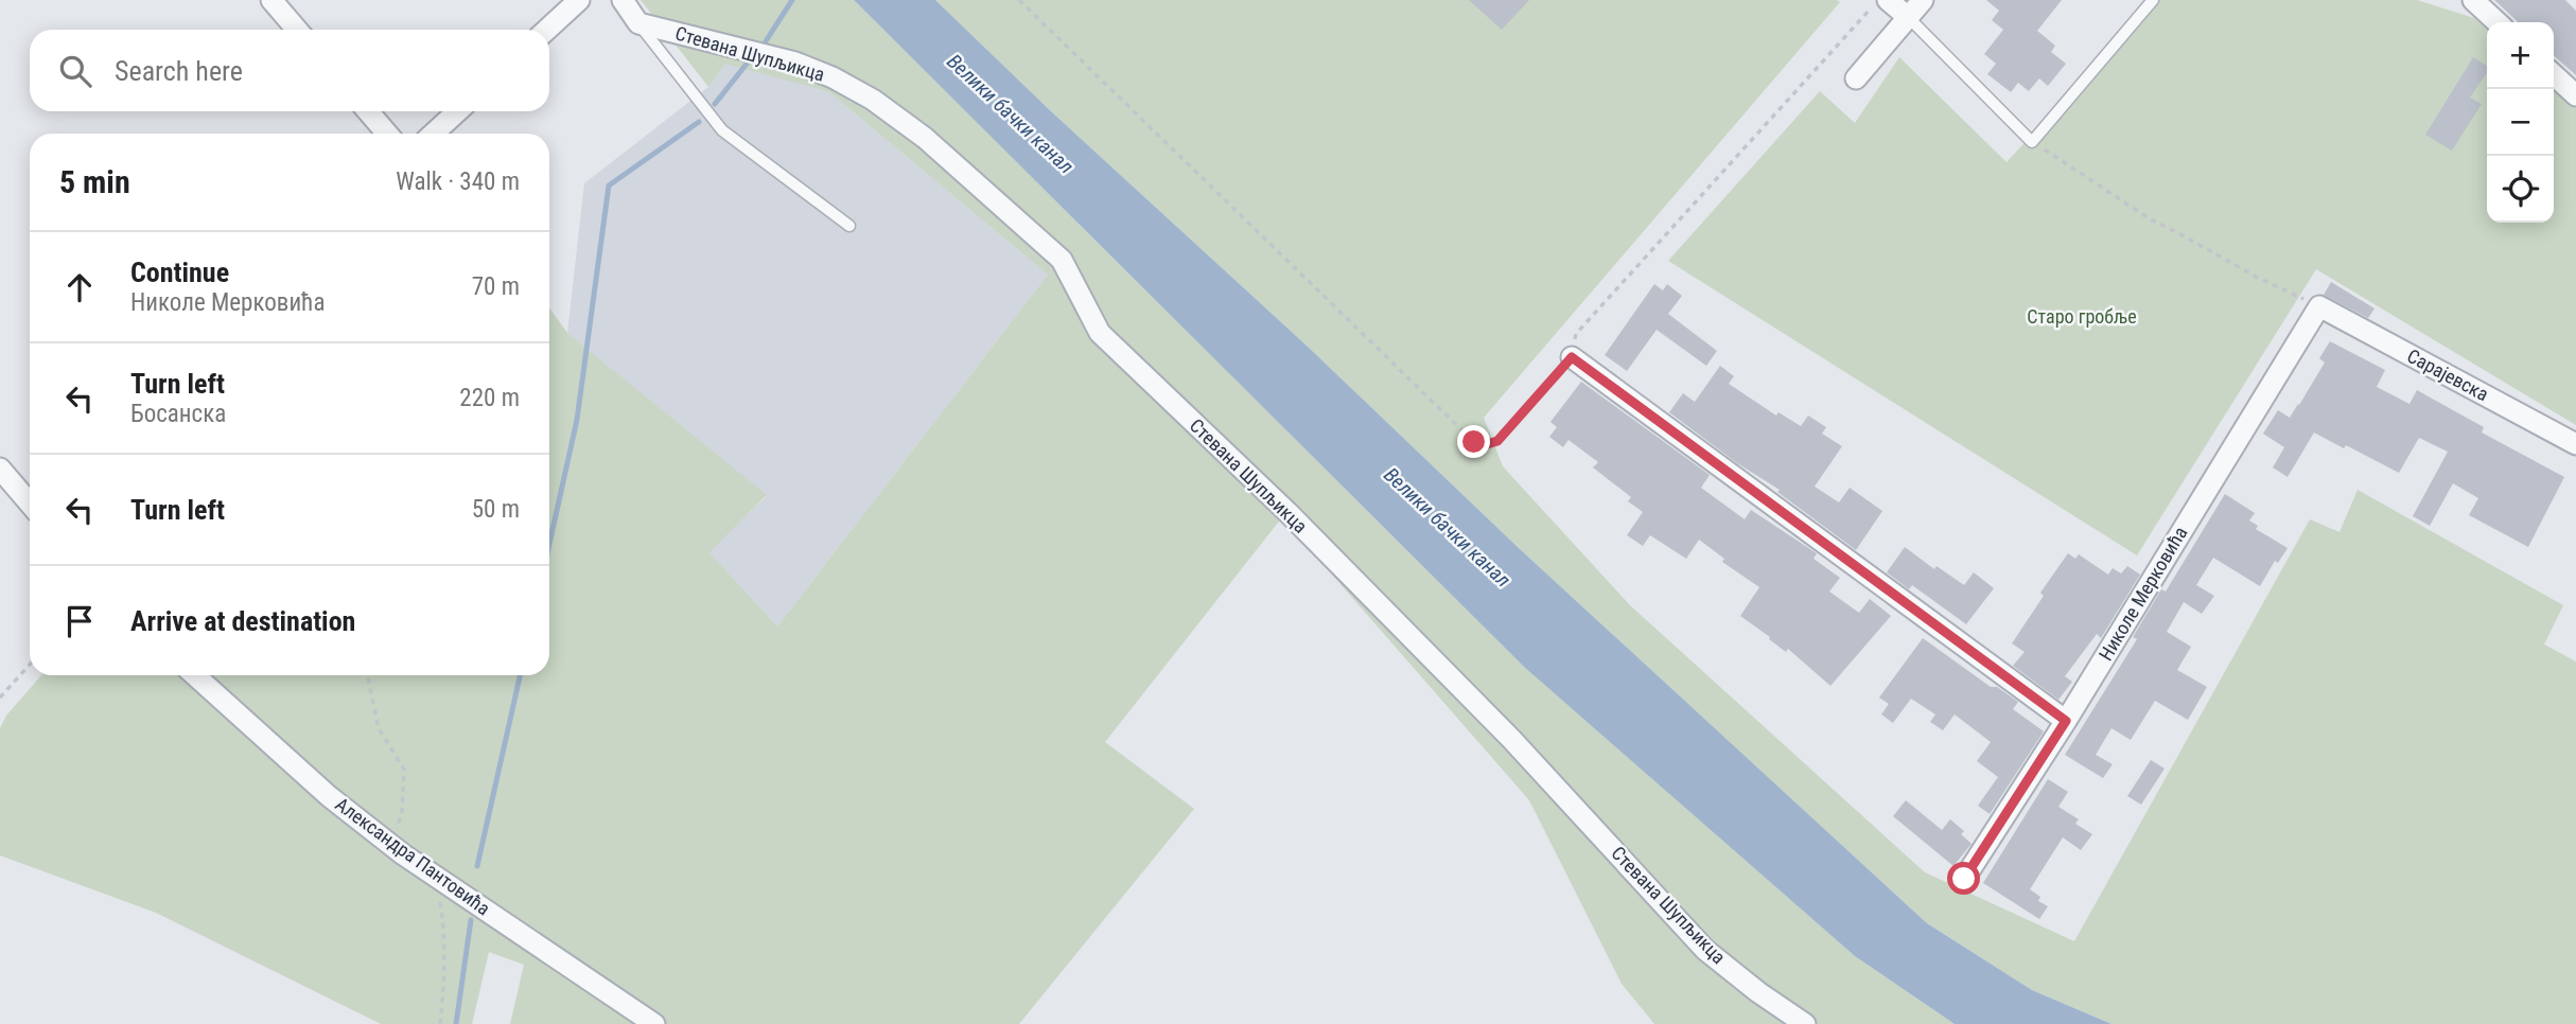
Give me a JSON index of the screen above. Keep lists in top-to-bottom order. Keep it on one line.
{"streets":{"street":["Стевана Шупљикца","Сарајевска","Николе Мерковића","Александра Пантовића"]},"crossings":[["Сарајевска","Николе Мерковића"]],"water":["Велики бачки канал"],"parks":["Старо гробље"],"page":{"map_buttons":["+","−"],"search":"Search here","heading":["5 min","Walk · 340 m"],"list":[["Continue","Николе Мерковића","70 m"],["Turn left","Босанска","220 m"],["Turn left","50 m"],"Arrive at destination"]}}
